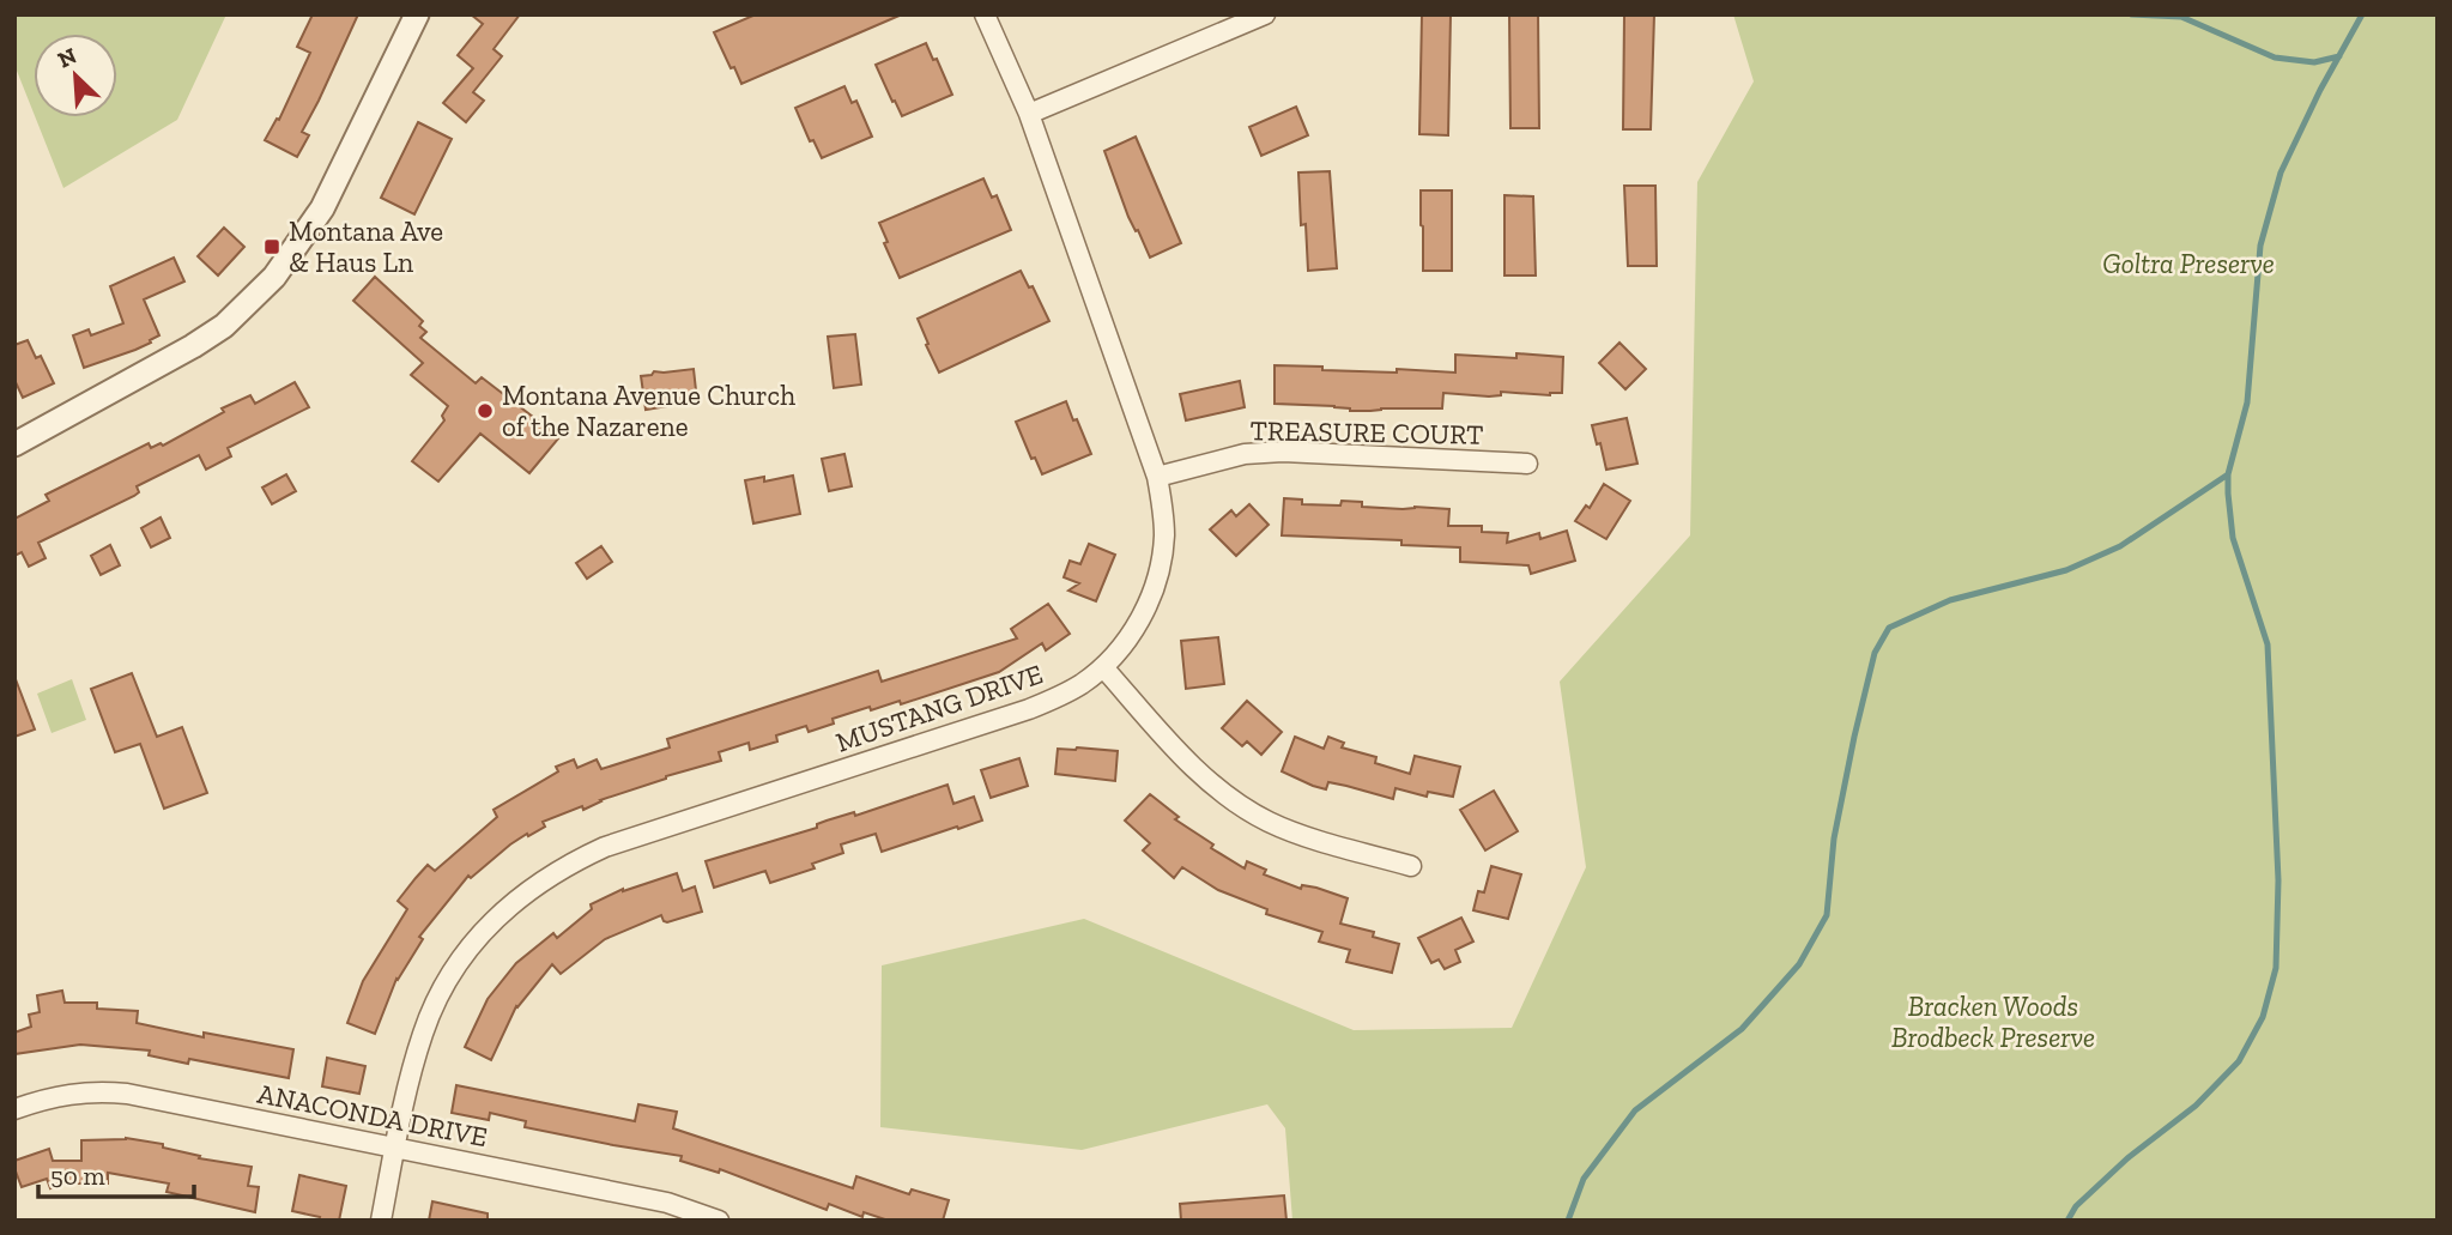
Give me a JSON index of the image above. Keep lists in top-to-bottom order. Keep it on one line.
{"streets":{"street":["TREASURE COURT","MUSTANG DRIVE","ANACONDA DRIVE"]},"crossings":[["TREASURE COURT","MUSTANG DRIVE"],["MUSTANG DRIVE","ANACONDA DRIVE"]],"parks":["Goltra Preserve","Bracken Woods Brodbeck Preserve"],"places":{"transit":["Montana Ave & Haus Ln"],"other":["Montana Avenue Church of the Nazarene"]},"scale_bar":"50 m","north":"top left"}
